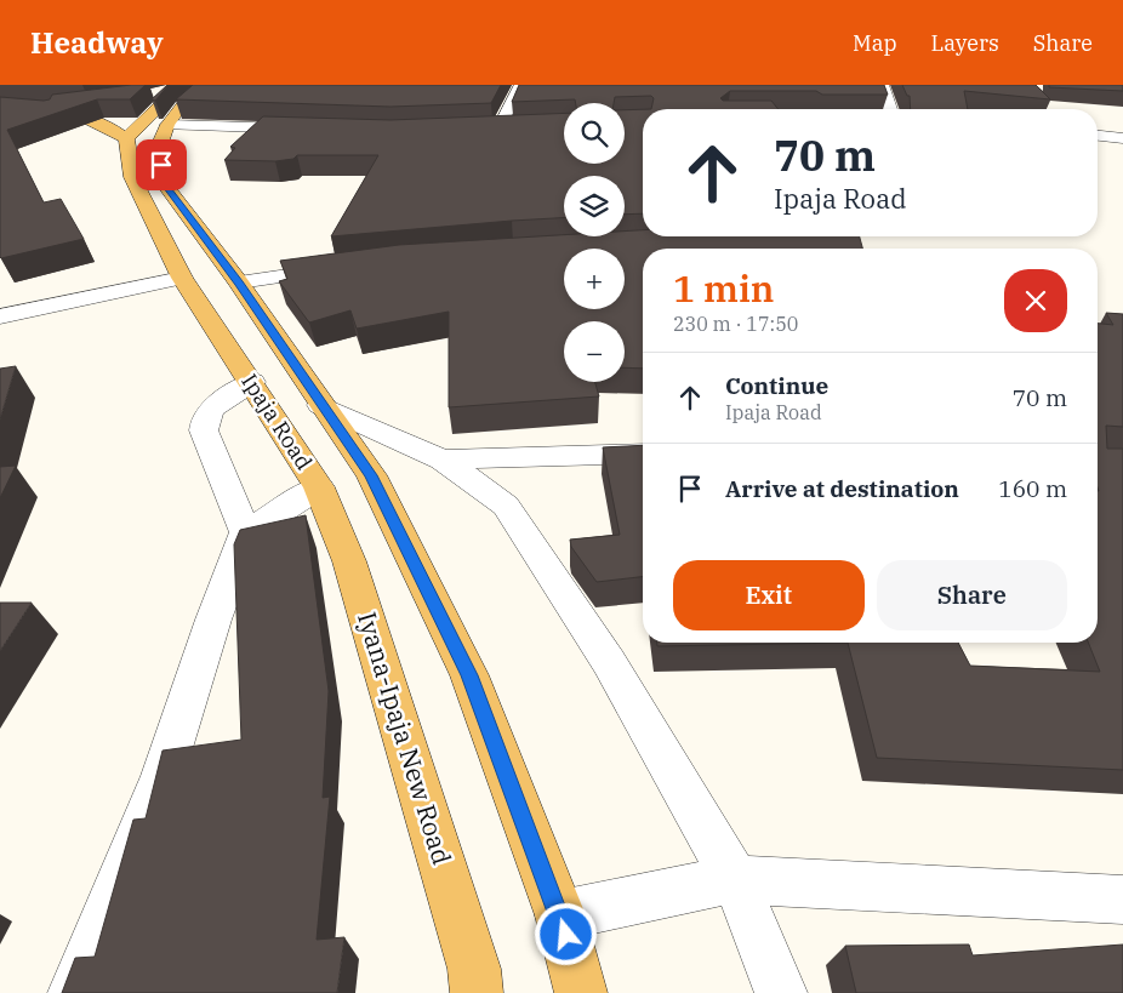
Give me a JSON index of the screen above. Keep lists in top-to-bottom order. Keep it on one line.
{"streets":{"main road":["Ipaja Road","Iyana-Ipaja New Road"]},"crossings":[["Ipaja Road","Iyana-Ipaja New Road"]],"page":{"header":"Headway","nav":["Map","Layers","Share"],"map_buttons":["+","−"],"turn":["70 m","Ipaja Road"],"heading":["1 min","230 m · 17:50"],"list":[{"name":"Continue","note":"Ipaja Road","value":"70 m"},{"name":"Arrive at destination","value":"160 m"}],"buttons":["Exit","Share"]}}
